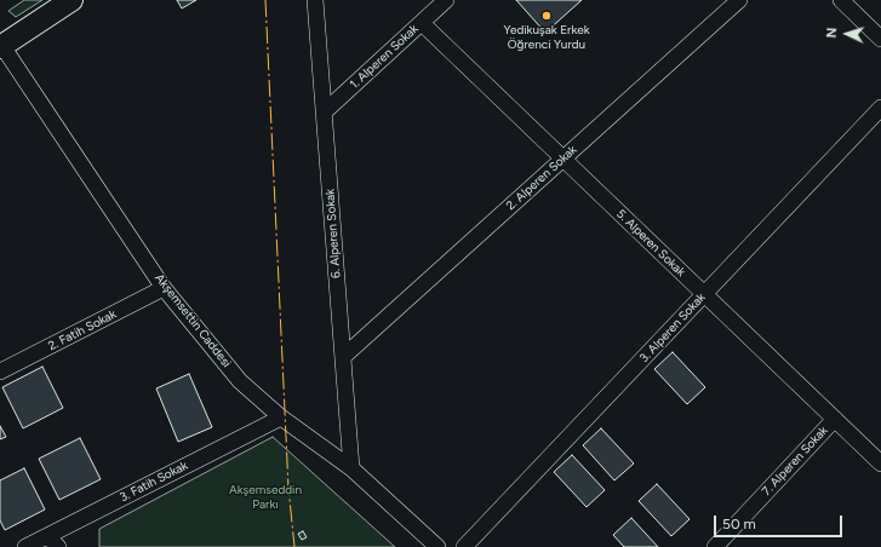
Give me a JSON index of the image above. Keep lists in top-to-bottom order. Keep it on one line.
{"streets":{"street":["1. Alperen Sokak","2. Alperen Sokak","6. Alperen Sokak","5. Alperen Sokak","Akşemsettin Caddesi","3. Alperen Sokak","2. Fatih Sokak","7. Alperen Sokak","3. Fatih Sokak"]},"crossings":[["1. Alperen Sokak","6. Alperen Sokak"],["1. Alperen Sokak","5. Alperen Sokak"],["2. Alperen Sokak","6. Alperen Sokak"],["2. Alperen Sokak","5. Alperen Sokak"],["6. Alperen Sokak","Akşemsettin Caddesi"],["5. Alperen Sokak","3. Alperen Sokak"],["5. Alperen Sokak","7. Alperen Sokak"],["Akşemsettin Caddesi","2. Fatih Sokak"],["Akşemsettin Caddesi","3. Fatih Sokak"]],"parks":["Akşemseddin Parkı"],"places":["Yedikuşak Erkek Öğrenci Yurdu"],"scale_bar":"50 m","north":"left"}
